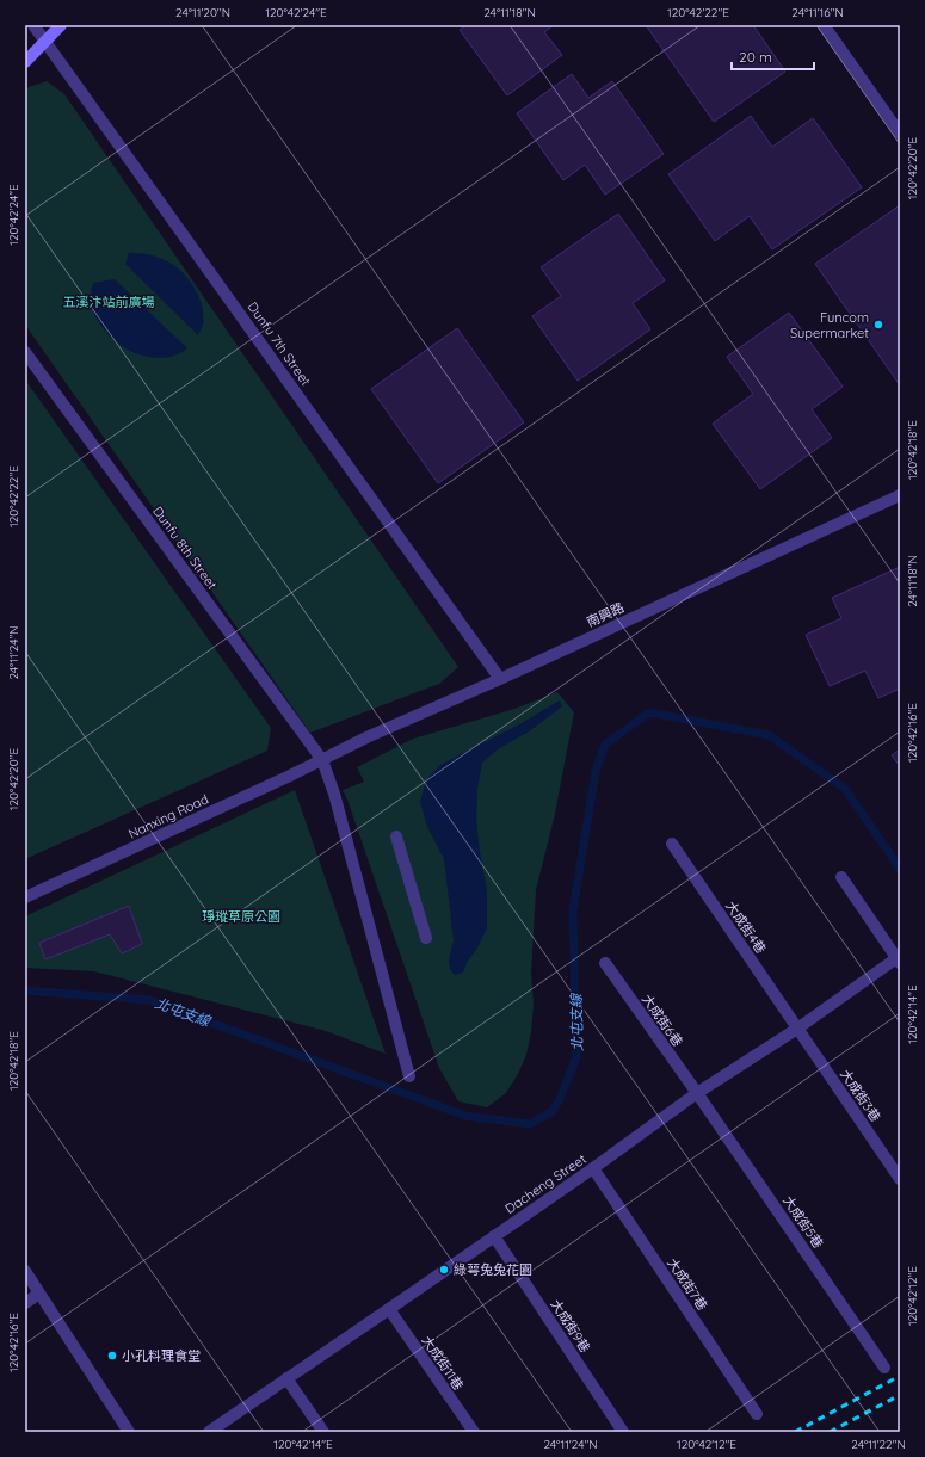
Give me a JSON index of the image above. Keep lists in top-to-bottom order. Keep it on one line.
{"streets":{"street":["Dunfu 7th Street","Dunfu 8th Street","南興路","Nanxing Road","大成街4巷","大成街6巷","大成街3巷","Dacheng Street","大成街5巷","大成街7巷","大成街9巷","大成街11巷"]},"crossings":[["Dunfu 7th Street","南興路"],["Dunfu 8th Street","南興路"],["Dunfu 8th Street","Nanxing Road"],["南興路","Nanxing Road"],["大成街4巷","大成街3巷"],["大成街4巷","Dacheng Street"],["大成街6巷","Dacheng Street"],["大成街6巷","大成街5巷"],["大成街3巷","Dacheng Street"],["Dacheng Street","大成街5巷"],["Dacheng Street","大成街7巷"],["Dacheng Street","大成街9巷"],["Dacheng Street","大成街11巷"]],"water":["北屯支線"],"parks":["五溪汴站前廣場","琤瑽草原公園"],"places":["Funcom Supermarket","綠萼兔兔花園","小孔料理食堂"],"scale_bar":"20 m","coordinates":["24°11'20\"N","120°42'24\"E","24°11'18\"N","120°42'22\"E","24°11'16\"N","120°42'20\"E","120°42'18\"E","24°11'24\"N","120°42'16\"E","120°42'14\"E","120°42'12\"E","24°11'22\"N"]}
